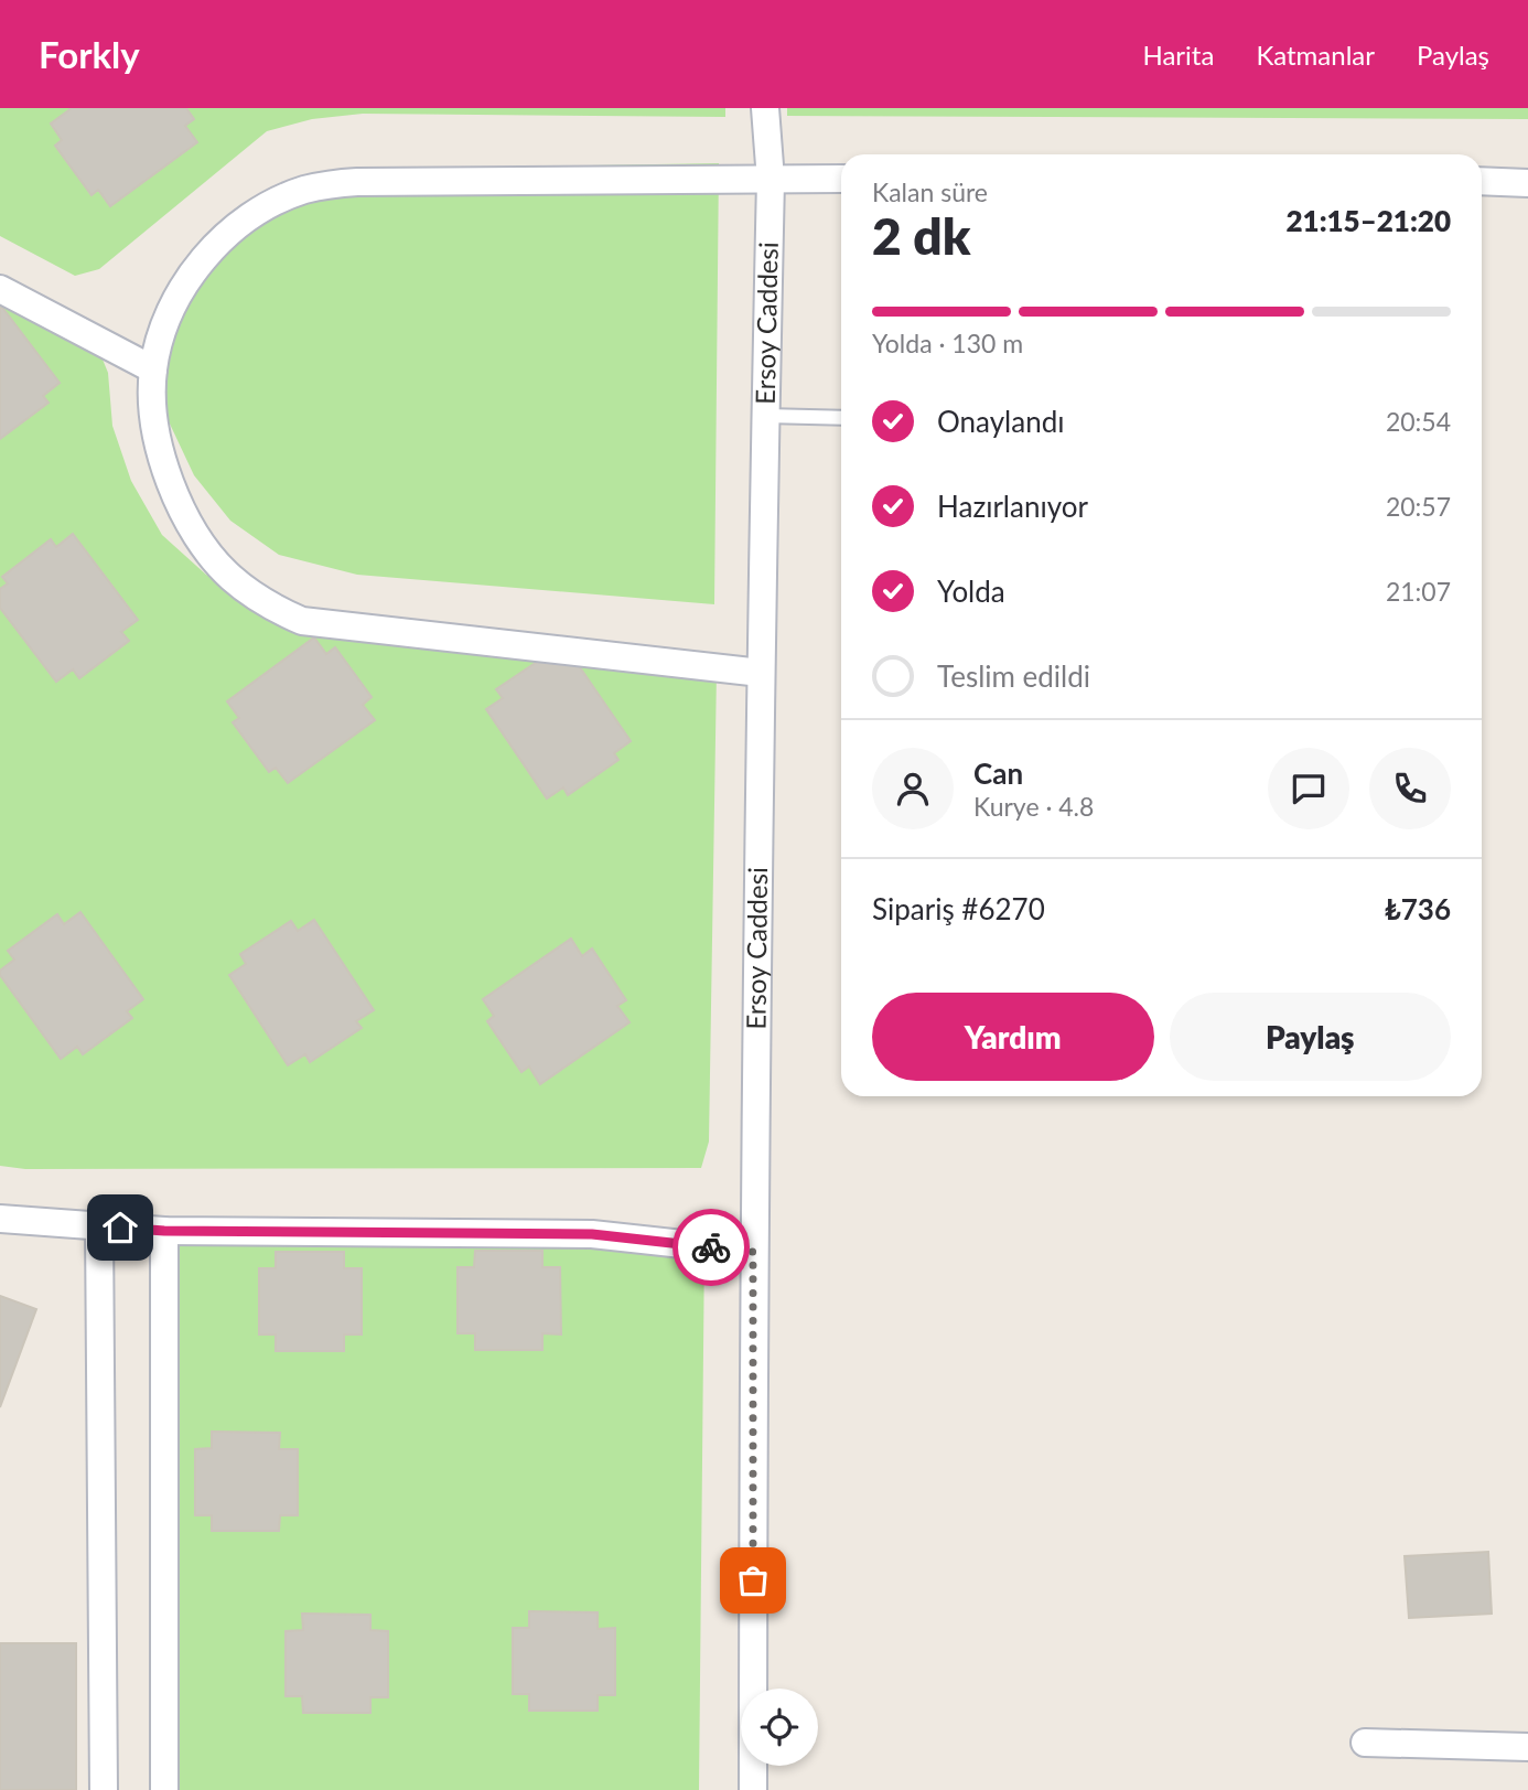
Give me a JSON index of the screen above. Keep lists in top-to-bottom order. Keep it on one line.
{"streets":{"street":["Ersoy Caddesi"]},"page":{"header":"Forkly","nav":["Harita","Katmanlar","Paylaş"],"heading":["2 dk","Kalan süre","21:15–21:20"],"panel":["Can","Kurye · 4.8","Sipariş #6270","₺736"],"bar":"Yolda · 130 m","list":[["Onaylandı","20:54"],["Hazırlanıyor","20:57"],["Yolda","21:07"],"Teslim edildi"],"buttons":["Yardım","Paylaş"]}}
